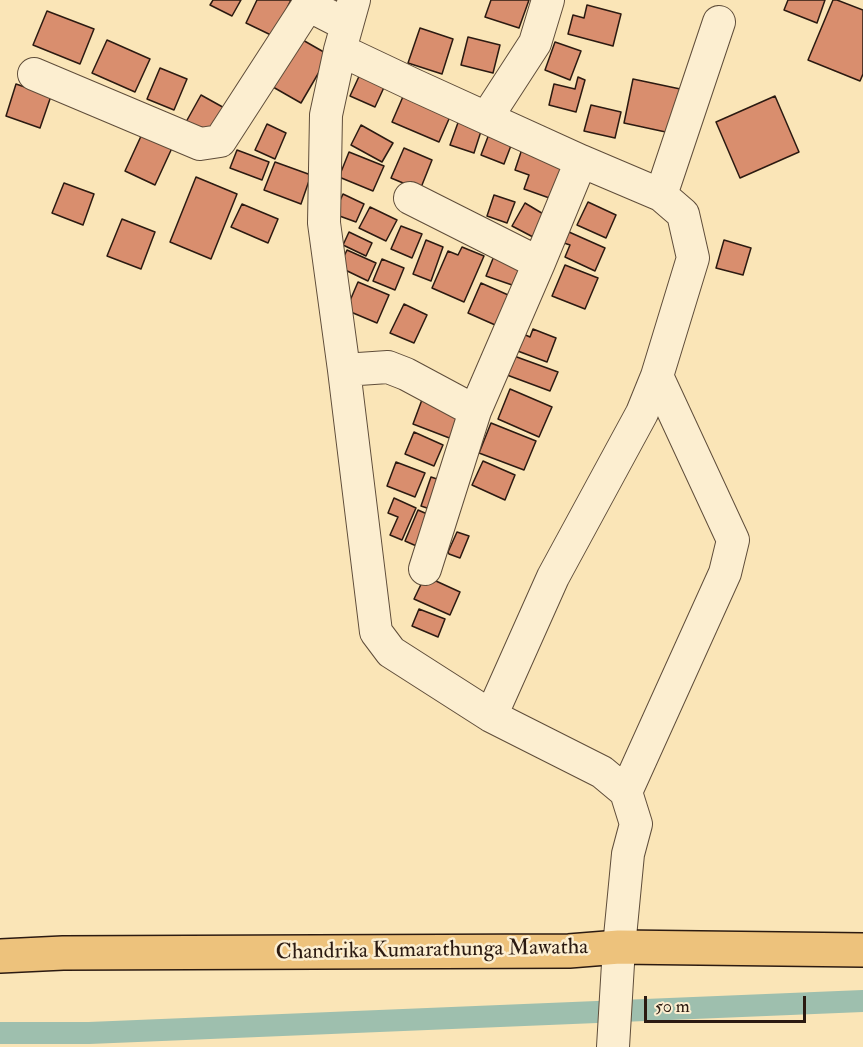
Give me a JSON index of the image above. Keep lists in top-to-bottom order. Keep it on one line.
{"streets":{"main road":["Chandrika Kumarathunga Mawatha"]},"scale_bar":"50 m"}
